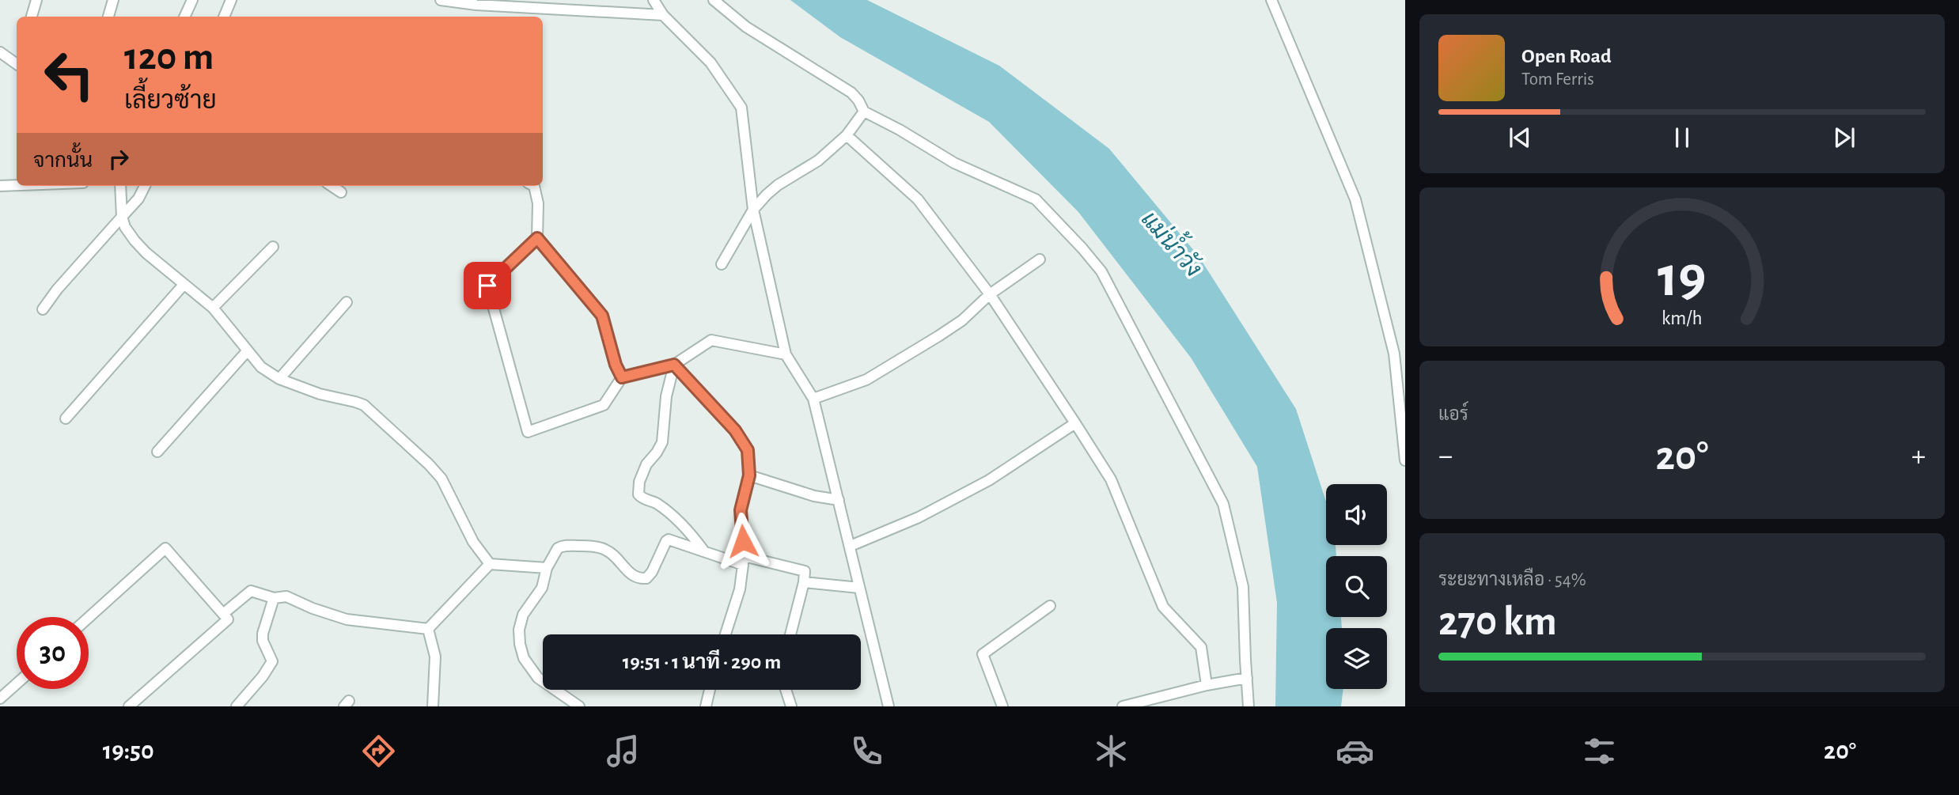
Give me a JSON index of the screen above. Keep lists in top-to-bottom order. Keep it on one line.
{"water":["แม่น้ำวัง"],"page":{"turn":["120 m","เลี้ยวซ้าย"],"song":["Open Road","Tom Ferris"],"then":"จากนั้น","tile":["แอร์",["ระยะทางเหลือ · 54%","270 km"]],"heat":["−","20°","+"],"limit":"30","trip":"19:51 · 1 นาที · 290 m","tabs":["19:50","20°"],"gauge":["19","km/h"]}}
